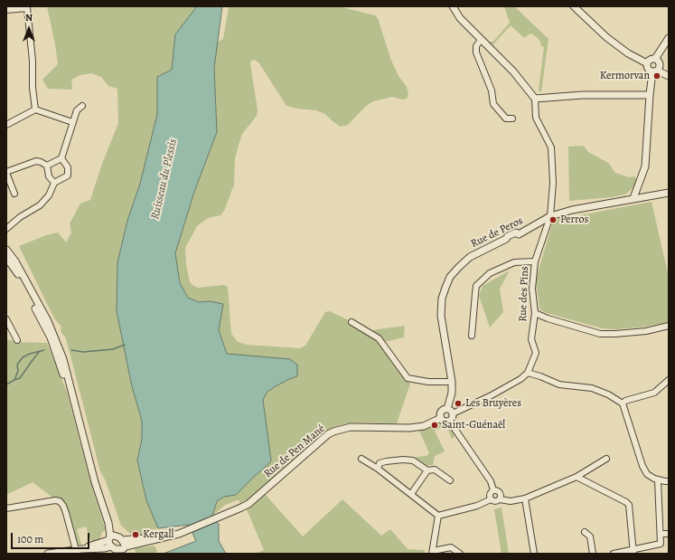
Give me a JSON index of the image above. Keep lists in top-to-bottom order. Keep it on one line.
{"streets":{"street":["Rue de Peros","Rue des Pins","Rue de Pen Mané"]},"crossings":[["Rue de Peros","Rue des Pins"],["Rue de Peros","Rue de Pen Mané"]],"water":["Ruisseau du Plessis"],"places":["Kermorvan","Perros","Les Bruyères","Saint-Guénaël","Kergall"],"scale_bar":"100 m","north":"top"}
